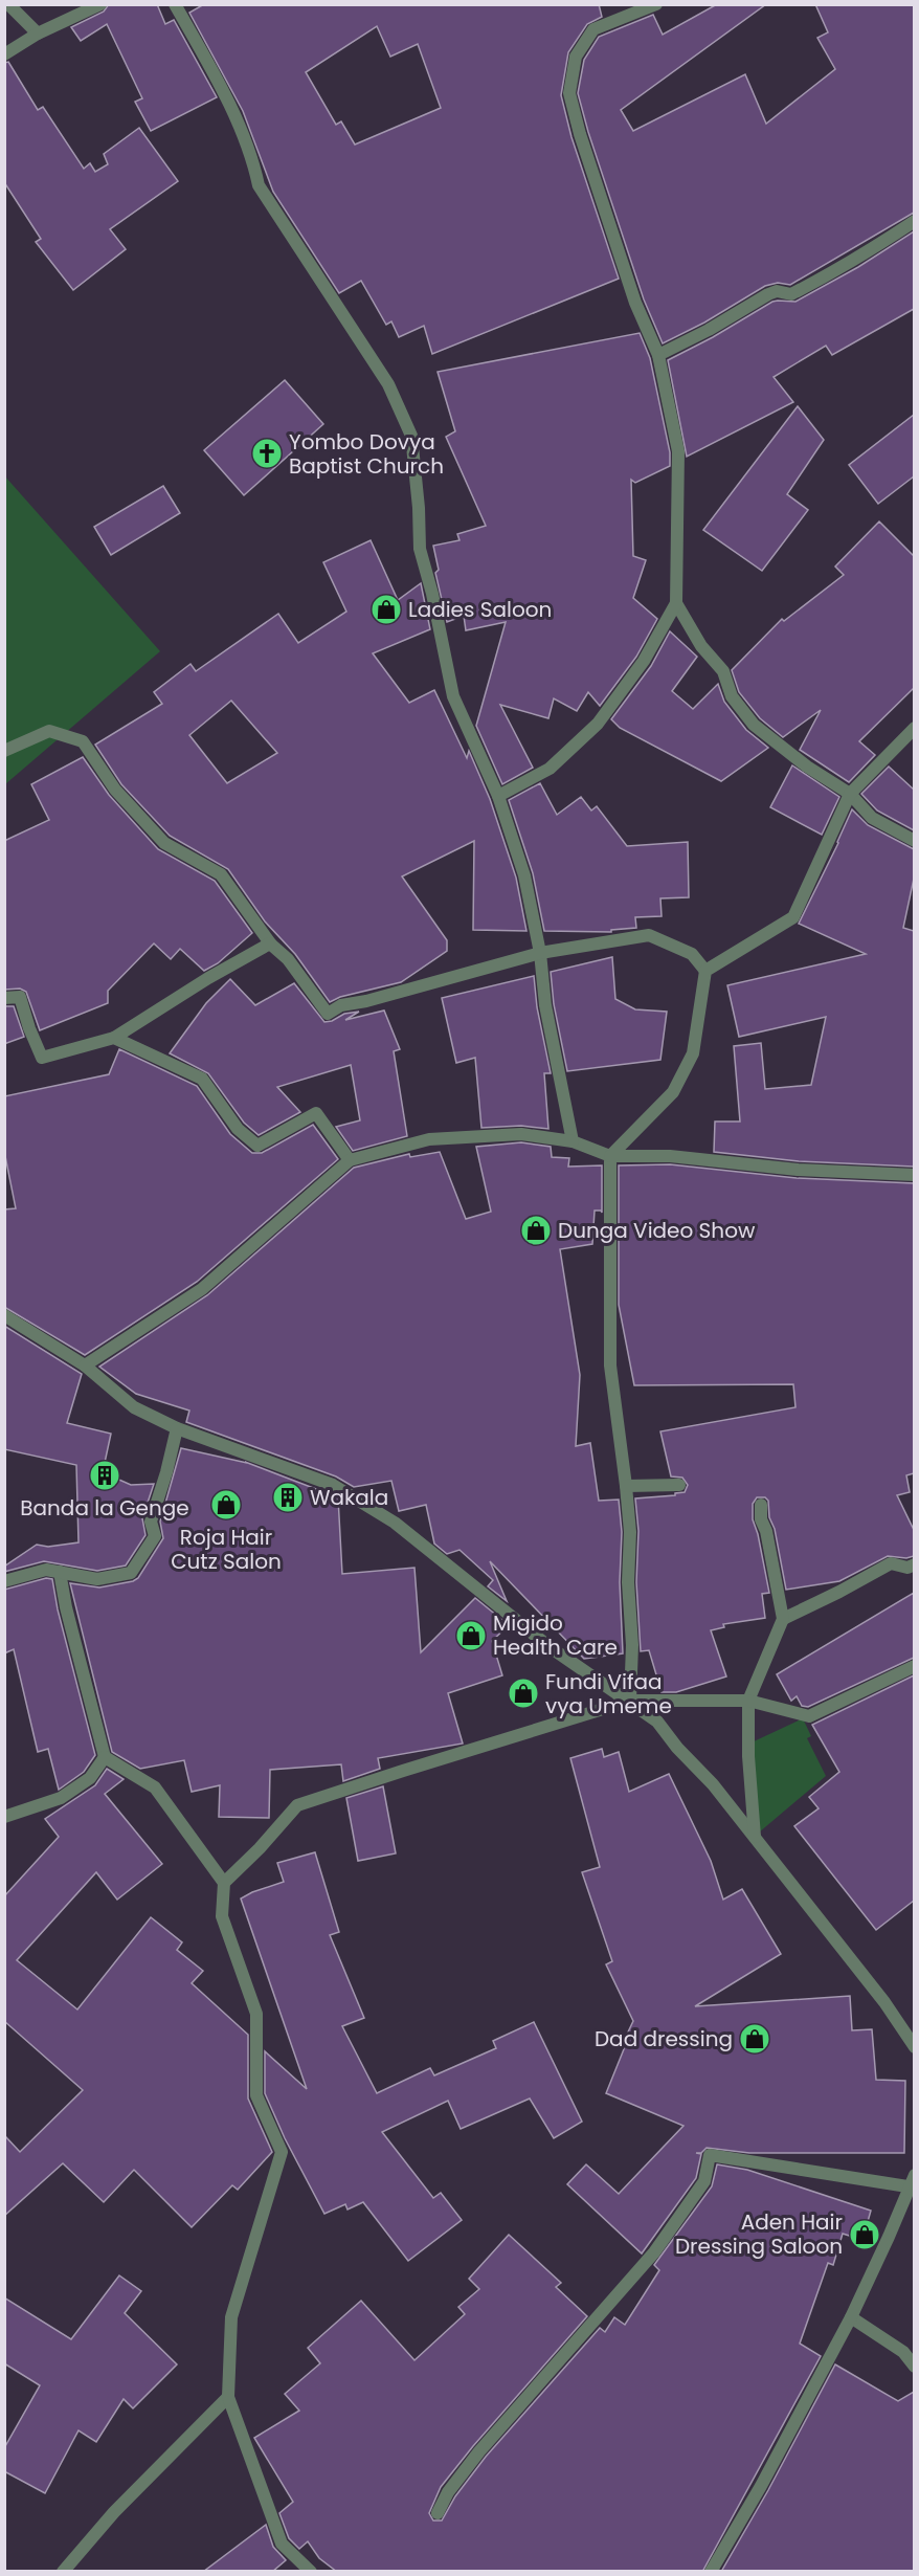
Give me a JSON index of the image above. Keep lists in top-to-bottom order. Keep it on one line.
{"places":{"church":["Yombo Dovya Baptist Church"],"shop":["Ladies Saloon","Dunga Video Show","Roja Hair Cutz Salon","Migido Health Care","Fundi Vifaa vya Umeme","Dad dressing","Aden Hair Dressing Saloon"],"building":["Banda la Genge","Wakala"]}}
